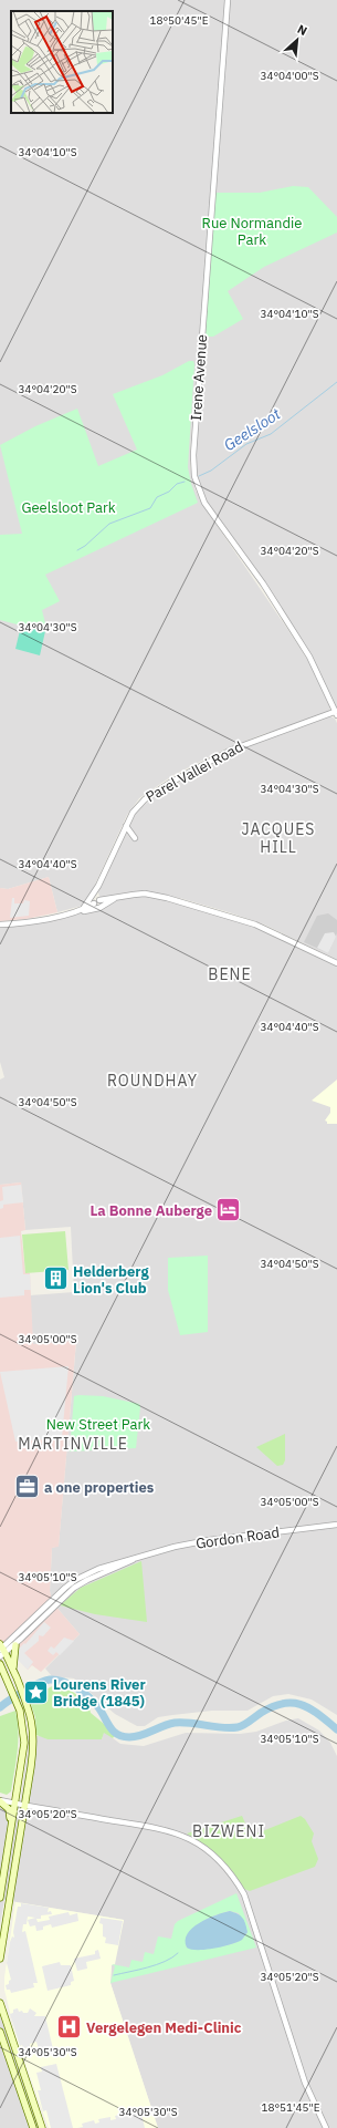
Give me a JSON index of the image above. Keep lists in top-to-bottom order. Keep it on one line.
{"streets":{"street":["Irene Avenue","Parel Vallei Road","Gordon Road"]},"crossings":[["Irene Avenue","Parel Vallei Road"]],"districts":["JACQUES HILL","BENE","ROUNDHAY","MARTINVILLE","BIZWENI"],"water":["Geelsloot"],"parks":["Rue Normandie Park","Geelsloot Park","New Street Park"],"places":{"hotel":["La Bonne Auberge"],"building":["Helderberg Lion's Club"],"office":["a one properties"],"place":["Lourens River Bridge (1845)"],"hospital":["Vergelegen Medi-Clinic"]},"north":"top right","coordinates":["18°50'45\"E","34°04'00\"S","34°04'10\"S","34°04'20\"S","34°04'30\"S","34°04'40\"S","34°04'50\"S","34°05'00\"S","34°05'10\"S","34°05'20\"S","34°05'30\"S","18°51'45\"E"]}
